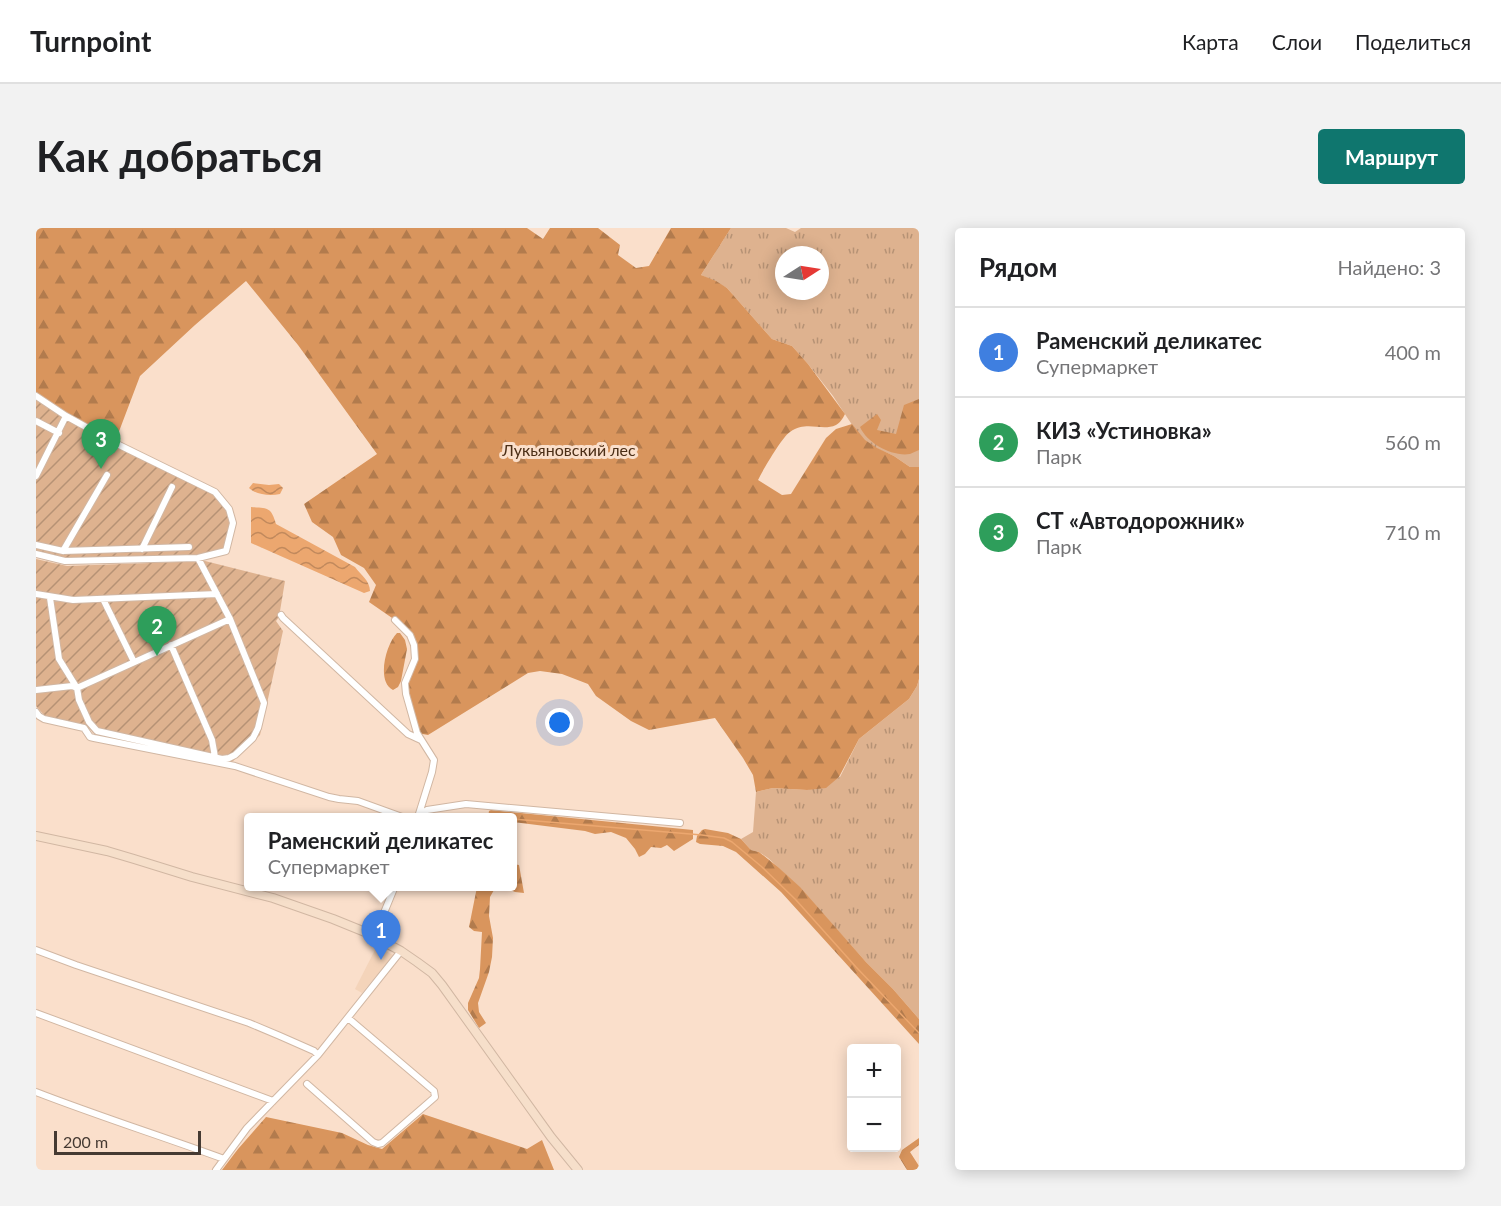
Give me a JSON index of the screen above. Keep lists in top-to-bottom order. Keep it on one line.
{"parks":["Лукьяновский лес"],"scale_bar":"200 m","north":"right","page":{"header":"Turnpoint","nav":["Карта","Слои","Поделиться"],"buttons":"Маршрут","title":"Как добраться","heading":["Рядом","Найдено: 3"],"list":[{"mark":"1","name":"Раменский деликатес","note":"Супермаркет","value":"400 m"},{"mark":"2","name":"КИЗ «Устиновка»","note":"Парк","value":"560 m"},{"mark":"3","name":"СТ «Автодорожник»","note":"Парк","value":"710 m"}],"pins":["3","2","1"],"popup":["Раменский деликатес","Супермаркет"],"map_buttons":["+","−"],"scale":"200 m"}}
